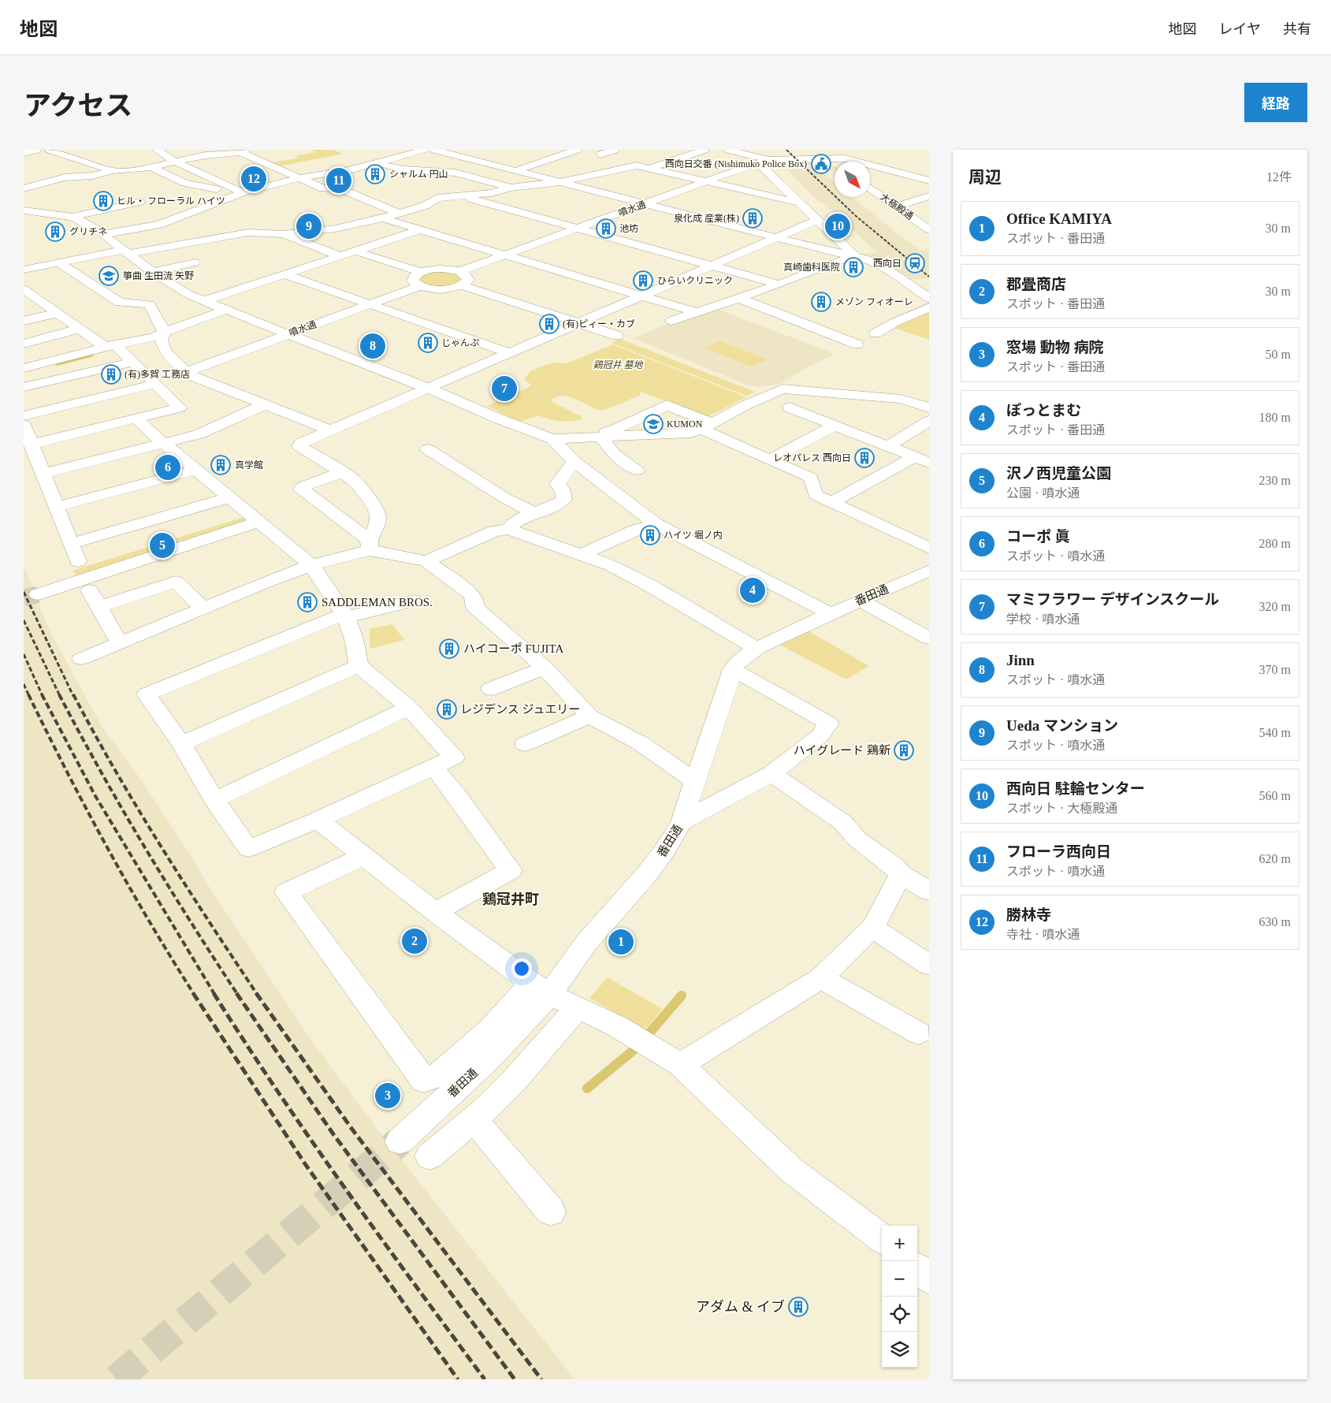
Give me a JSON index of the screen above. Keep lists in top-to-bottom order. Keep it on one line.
{"streets":{"street":["大極殿通","噴水通","番田通"]},"districts":["鶏冠井町"],"parks":["鶏冠井 墓地"],"places":{"public building":["西向日交番 (Nishimuko Police Box)"],"building":["シャルム 円山","ヒル・ フローラル ハイツ","泉化成 産業(株)","池坊","グリチネ","真崎歯科医院","ひらいクリニック","メゾン フィオーレ","(有)ピィー・カブ","じゃんぷ","(有)多賀 工務店","レオパレス 西向日","真学館","ハイツ 堀ノ内","SADDLEMAN BROS.","ハイコーポ FUJITA","レジデンス ジュエリー","ハイグレード 鶏新","アダム & イブ"],"station":["西向日"],"school or university":["箏曲 生田流 矢野","KUMON"]},"north":"bottom right","page":{"header":"地図","nav":["地図","レイヤ","共有"],"title":"アクセス","buttons":"経路","heading":["周辺","12件"],"pins":["12","11","9","10","8","7","6","5","4","2","1","3"],"list":[{"mark":"1","name":"Office KAMIYA","note":"スポット · 番田通","value":"30 m"},{"mark":"2","name":"郡畳商店","note":"スポット · 番田通","value":"30 m"},{"mark":"3","name":"窓場 動物 病院","note":"スポット · 番田通","value":"50 m"},{"mark":"4","name":"ぽっとまむ","note":"スポット · 番田通","value":"180 m"},{"mark":"5","name":"沢ノ西児童公園","note":"公園 · 噴水通","value":"230 m"},{"mark":"6","name":"コーポ 眞","note":"スポット · 噴水通","value":"280 m"},{"mark":"7","name":"マミフラワー デザインスクール","note":"学校 · 噴水通","value":"320 m"},{"mark":"8","name":"Jinn","note":"スポット · 噴水通","value":"370 m"},{"mark":"9","name":"Ueda マンション","note":"スポット · 噴水通","value":"540 m"},{"mark":"10","name":"西向日 駐輪センター","note":"スポット · 大極殿通","value":"560 m"},{"mark":"11","name":"フローラ西向日","note":"スポット · 噴水通","value":"620 m"},{"mark":"12","name":"勝林寺","note":"寺社 · 噴水通","value":"630 m"}],"map_buttons":["+","−"]}}
